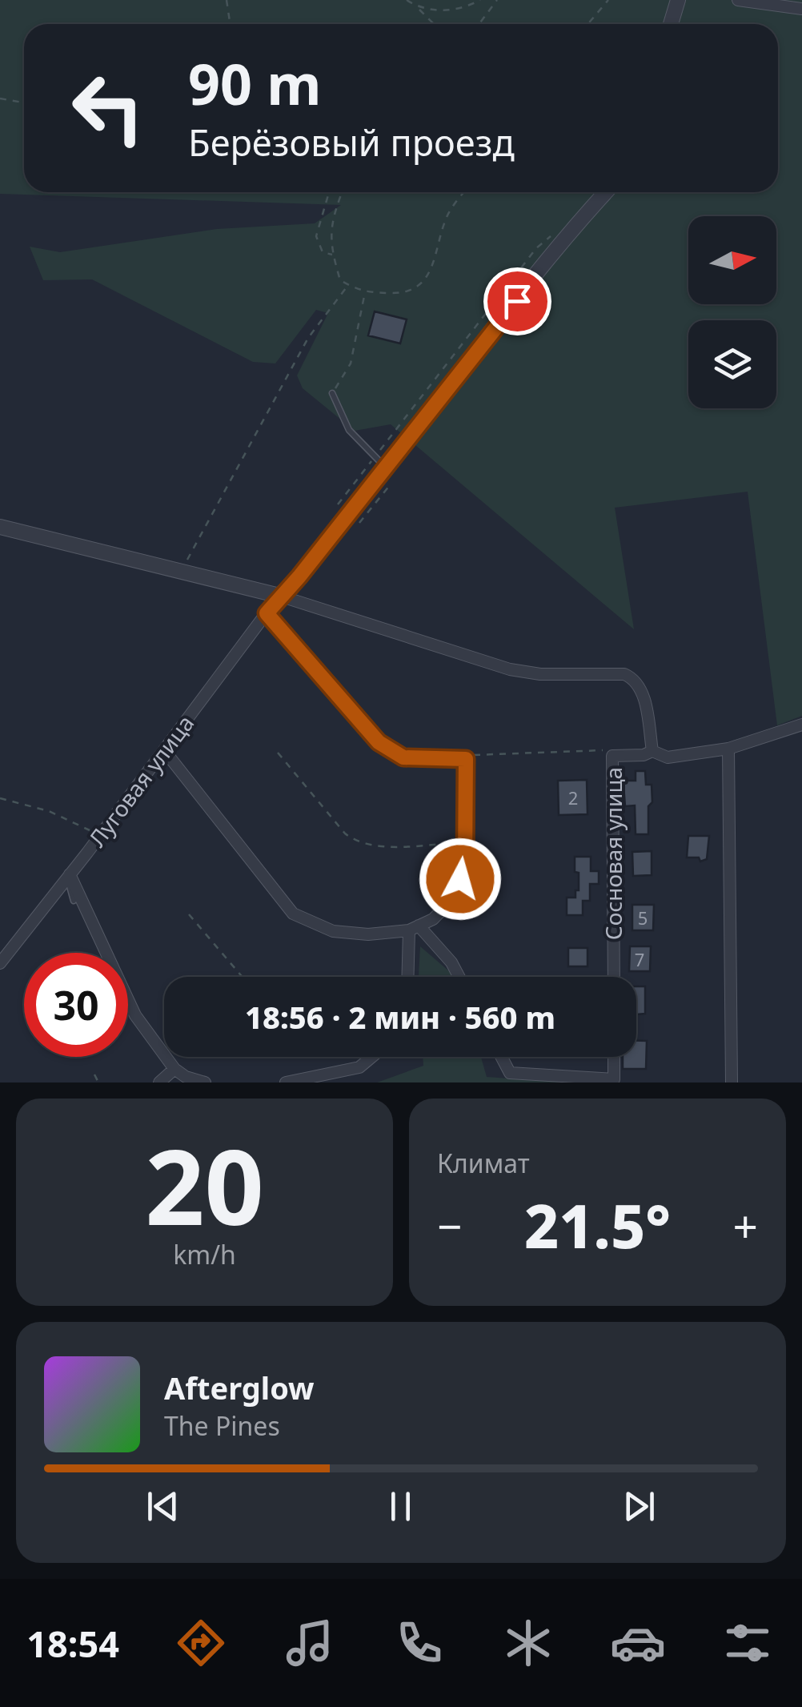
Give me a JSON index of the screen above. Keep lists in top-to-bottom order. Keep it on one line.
{"streets":{"street":["Луговая улица","Сосновая улица"]},"house_numbers":["2","5","7"],"north":"right","page":{"turn":["90 m","Берёзовый проезд"],"limit":"30","trip":"18:56 · 2 мин · 560 m","tile":[["20","km/h"],"Климат"],"heat":["−","21.5°","+"],"song":["Afterglow","The Pines"],"tabs":"18:54"}}
